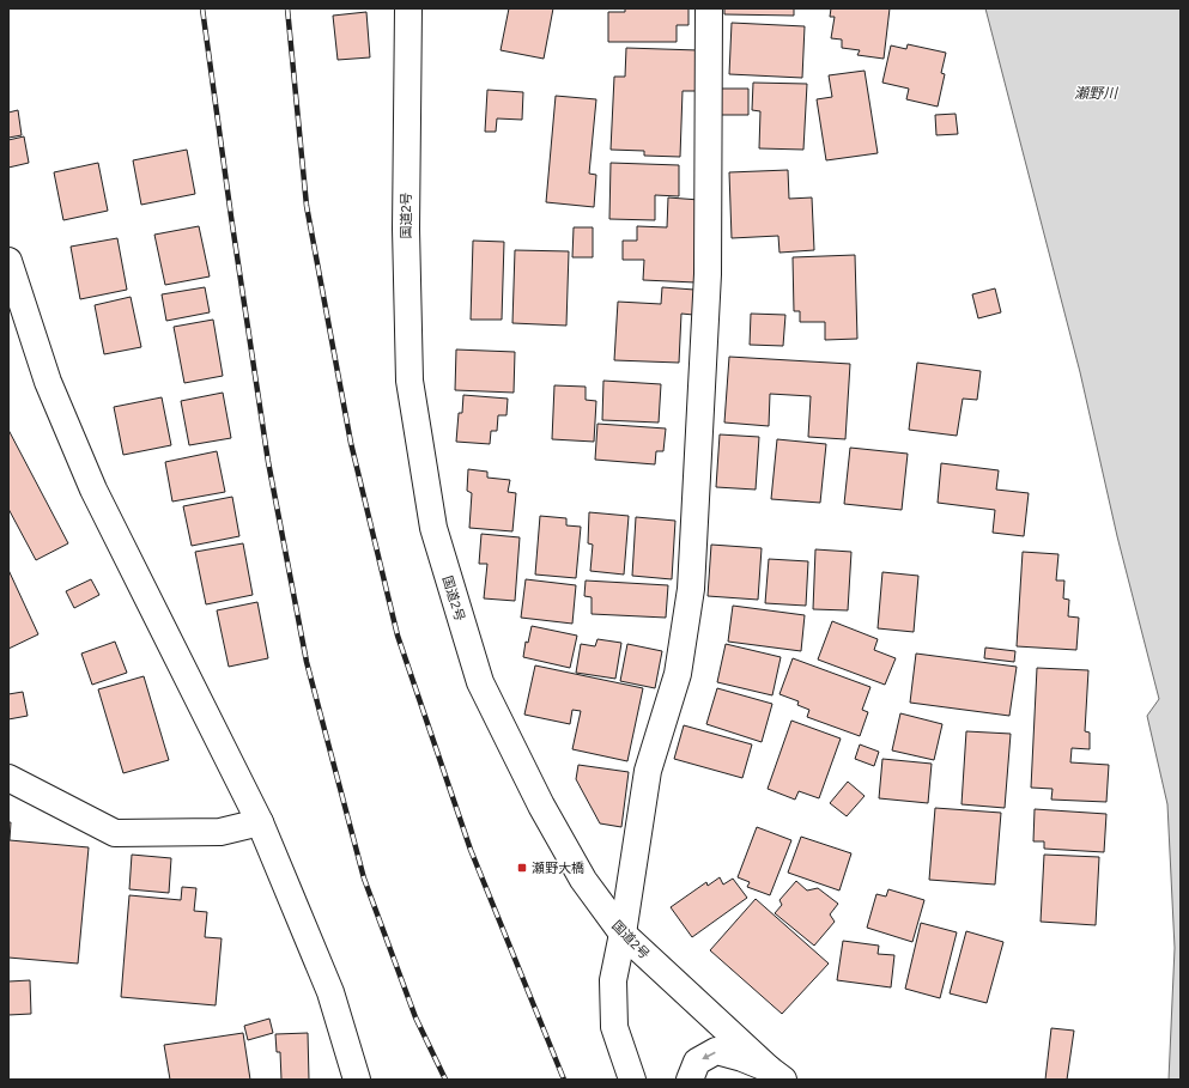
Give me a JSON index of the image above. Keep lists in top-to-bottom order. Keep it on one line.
{"streets":{"main road":["国道2号"]},"water":["瀬野川"],"places":{"transit":["瀬野大橋"]}}
